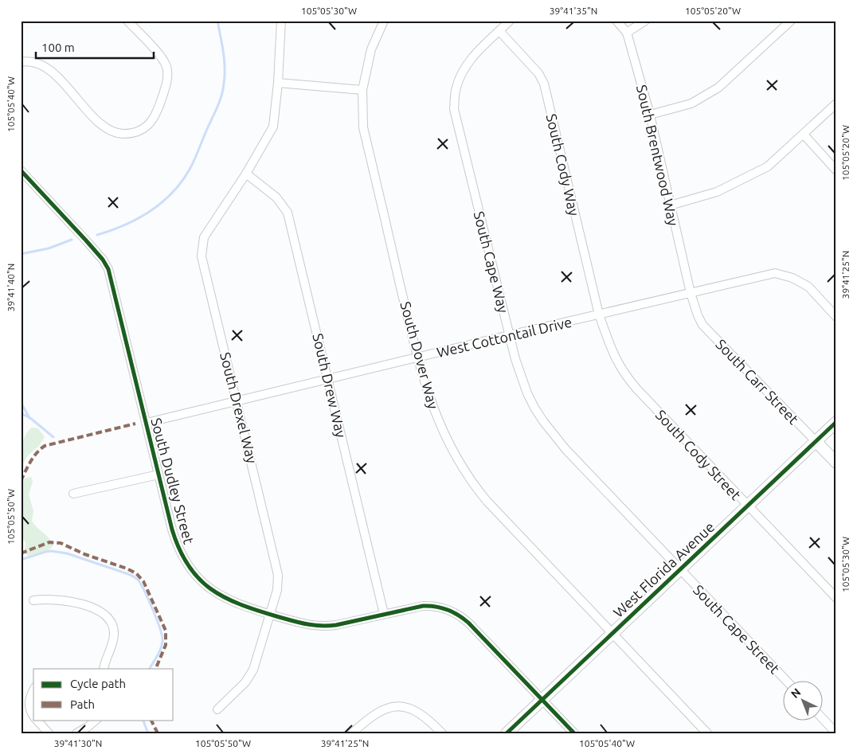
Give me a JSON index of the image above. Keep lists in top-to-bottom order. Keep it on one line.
{"streets":{"street":["South Brentwood Way","South Cody Way","South Cape Way","West Cottontail Drive","South Dover Way","South Carr Street","South Drew Way","South Drexel Way","South Cody Street","South Dudley Street","West Florida Avenue","South Cape Street"]},"crossings":[["South Brentwood Way","West Cottontail Drive"],["South Brentwood Way","South Carr Street"],["South Cody Way","South Cape Way"],["South Cody Way","West Cottontail Drive"],["South Cody Way","South Cody Street"],["South Cape Way","West Cottontail Drive"],["South Cape Way","West Florida Avenue"],["South Cape Way","South Cape Street"],["West Cottontail Drive","South Dover Way"],["West Cottontail Drive","South Carr Street"],["West Cottontail Drive","South Drew Way"],["West Cottontail Drive","South Drexel Way"],["West Cottontail Drive","South Cody Street"],["West Cottontail Drive","South Dudley Street"],["South Dover Way","West Florida Avenue"],["South Carr Street","West Florida Avenue"],["South Drew Way","South Drexel Way"],["South Drew Way","South Dudley Street"],["South Drexel Way","South Dudley Street"],["South Cody Street","West Florida Avenue"],["South Dudley Street","West Florida Avenue"],["West Florida Avenue","South Cape Street"]],"legend":["Cycle path","Path"],"scale_bar":"100 m","north":"top left","coordinates":["105°05'30\"W","39°41'35\"N","105°05'20\"W","105°05'40\"W","39°41'25\"N","39°41'40\"N","105°05'50\"W","39°41'30\"N"]}
